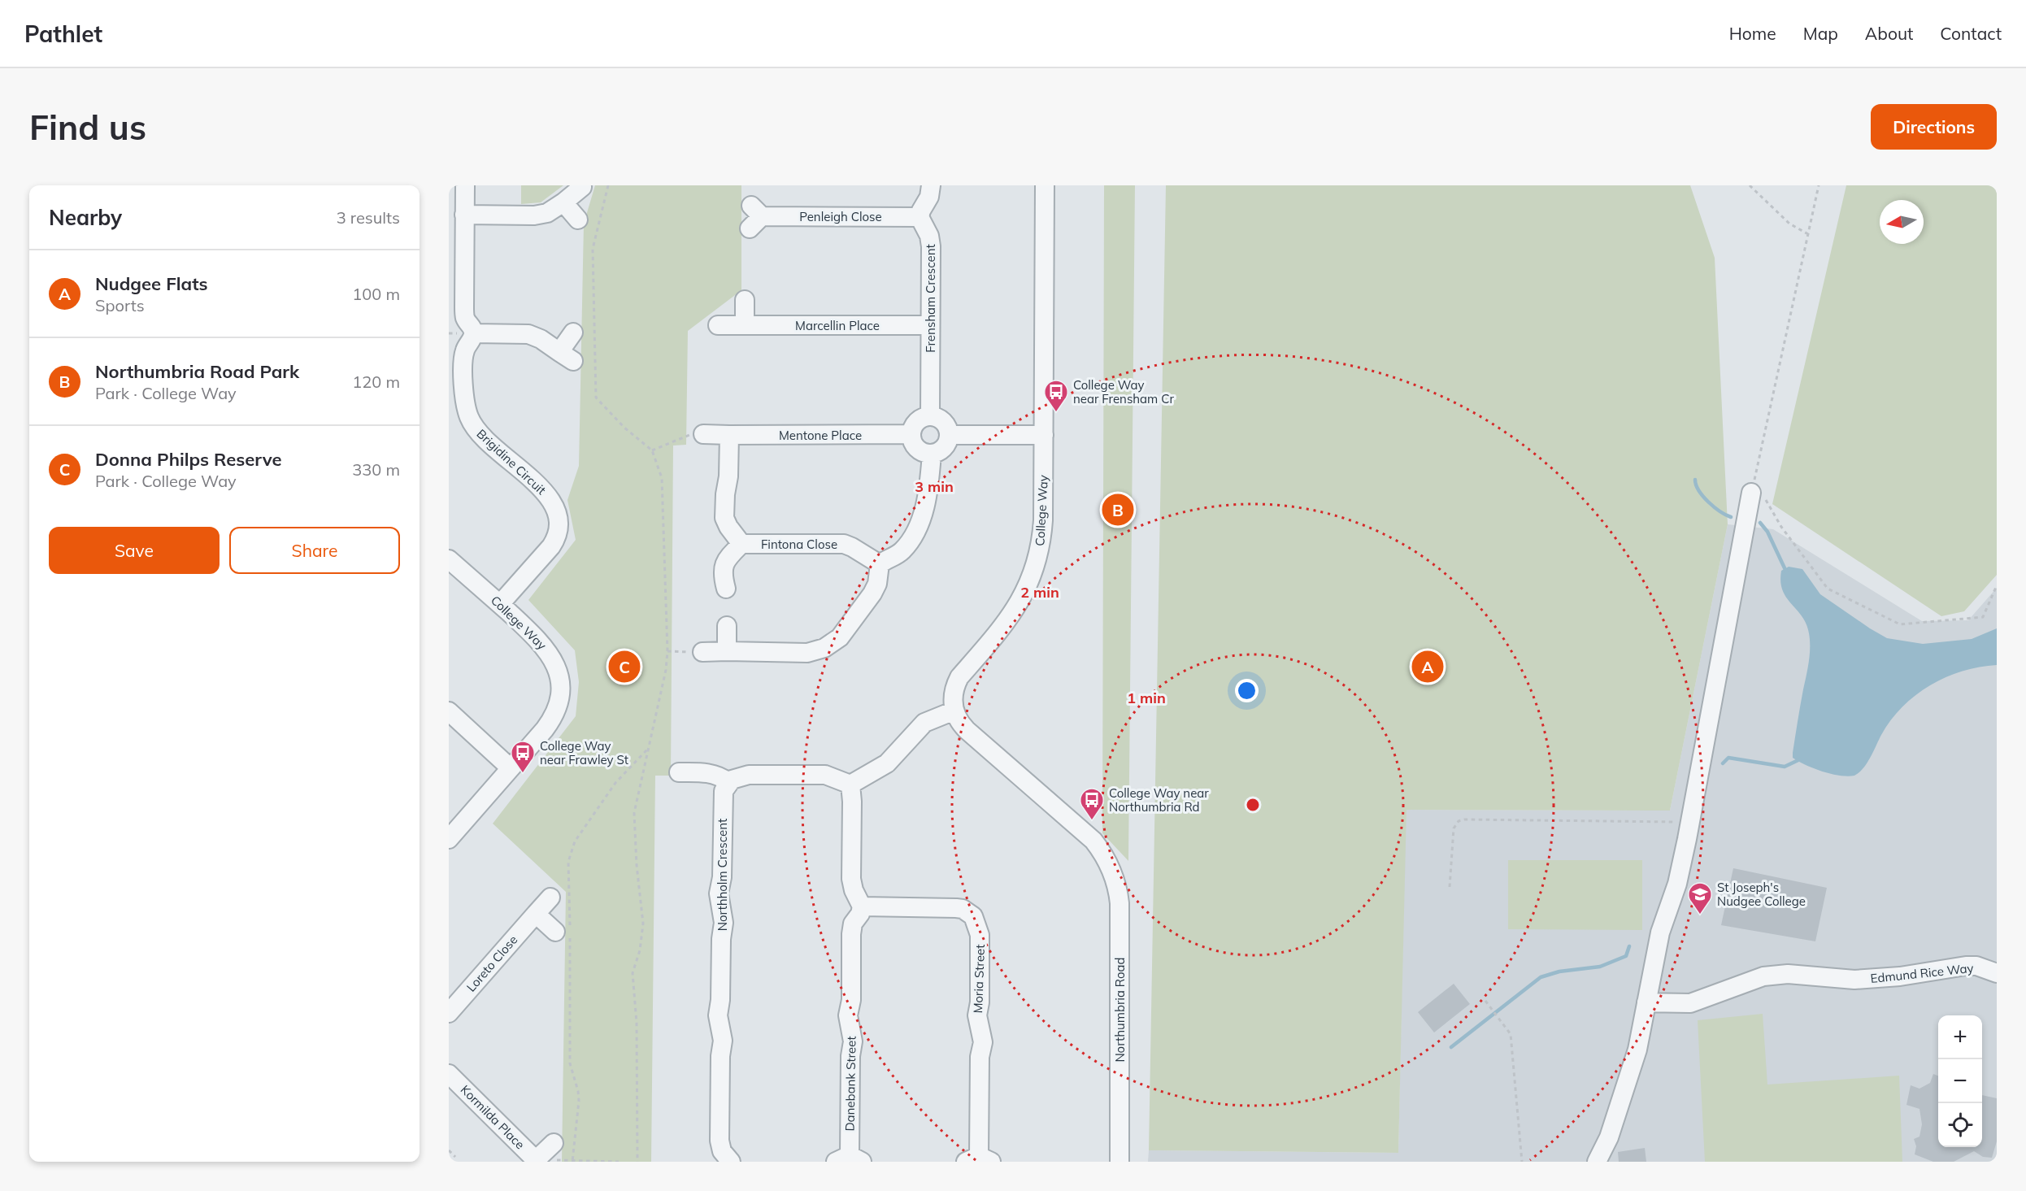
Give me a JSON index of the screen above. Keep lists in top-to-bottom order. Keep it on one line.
{"streets":{"street":["Penleigh Close","Frensham Crescent","Marcellin Place","Mentone Place","Brigidine Circuit","College Way","Fintona Close","Northholm Crescent","Loreto Close","Edmund Rice Way","Moria Street","Northumbria Road","Danebank Street","Kormilda Place"]},"crossings":[["Penleigh Close","Frensham Crescent"],["Frensham Crescent","Marcellin Place"],["Frensham Crescent","Mentone Place"],["Brigidine Circuit","College Way"],["College Way","Northumbria Road"],["Moria Street","Danebank Street"]],"places":{"bus stop":["College Way near Frensham Cr","College Way near Frawley St","College Way near Northumbria Rd"],"school or university":["St Joseph's Nudgee College"]},"north":"left","page":{"header":"Pathlet","nav":["Home","Map","About","Contact"],"buttons":["Directions",["Save","Share"]],"title":"Find us","heading":["Nearby","3 results"],"list":[{"mark":"A","name":"Nudgee Flats","note":"Sports","value":"100 m"},{"mark":"B","name":"Northumbria Road Park","note":"Park · College Way","value":"120 m"},{"mark":"C","name":"Donna Philps Reserve","note":"Park · College Way","value":"330 m"}],"pins":["B","A","C"],"map_buttons":["+","−"]},"rings":["3 min","2 min","1 min"]}
